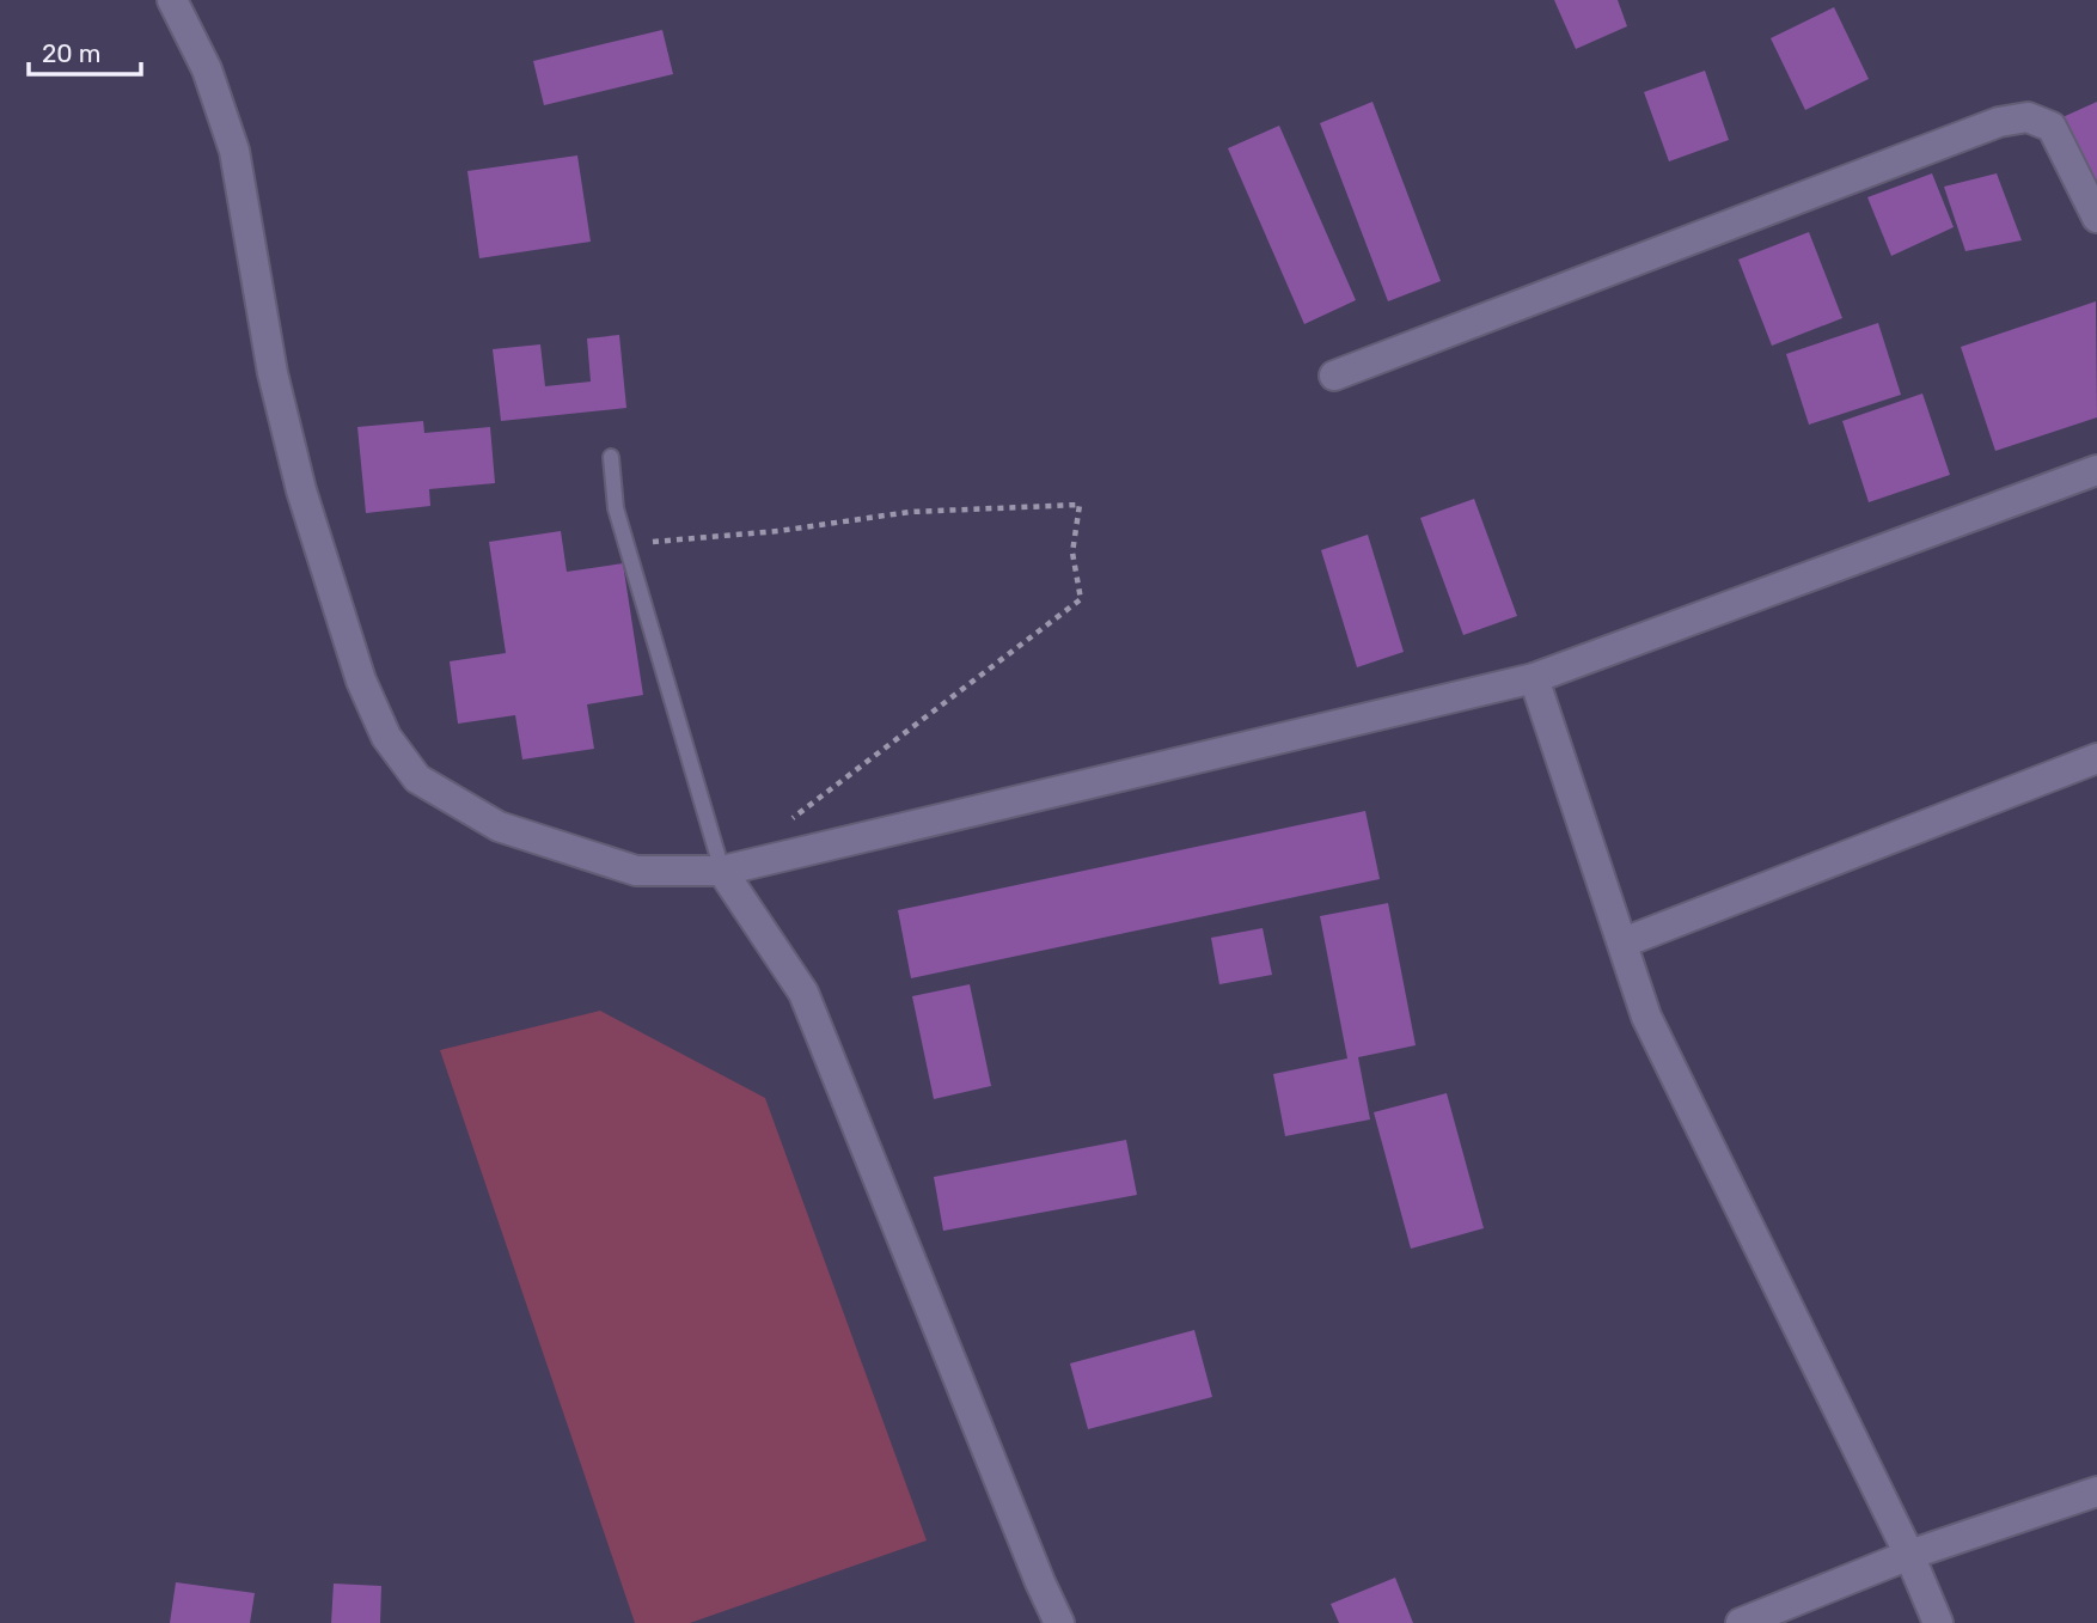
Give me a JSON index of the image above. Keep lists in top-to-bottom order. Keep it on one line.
{"scale_bar":"20 m"}
